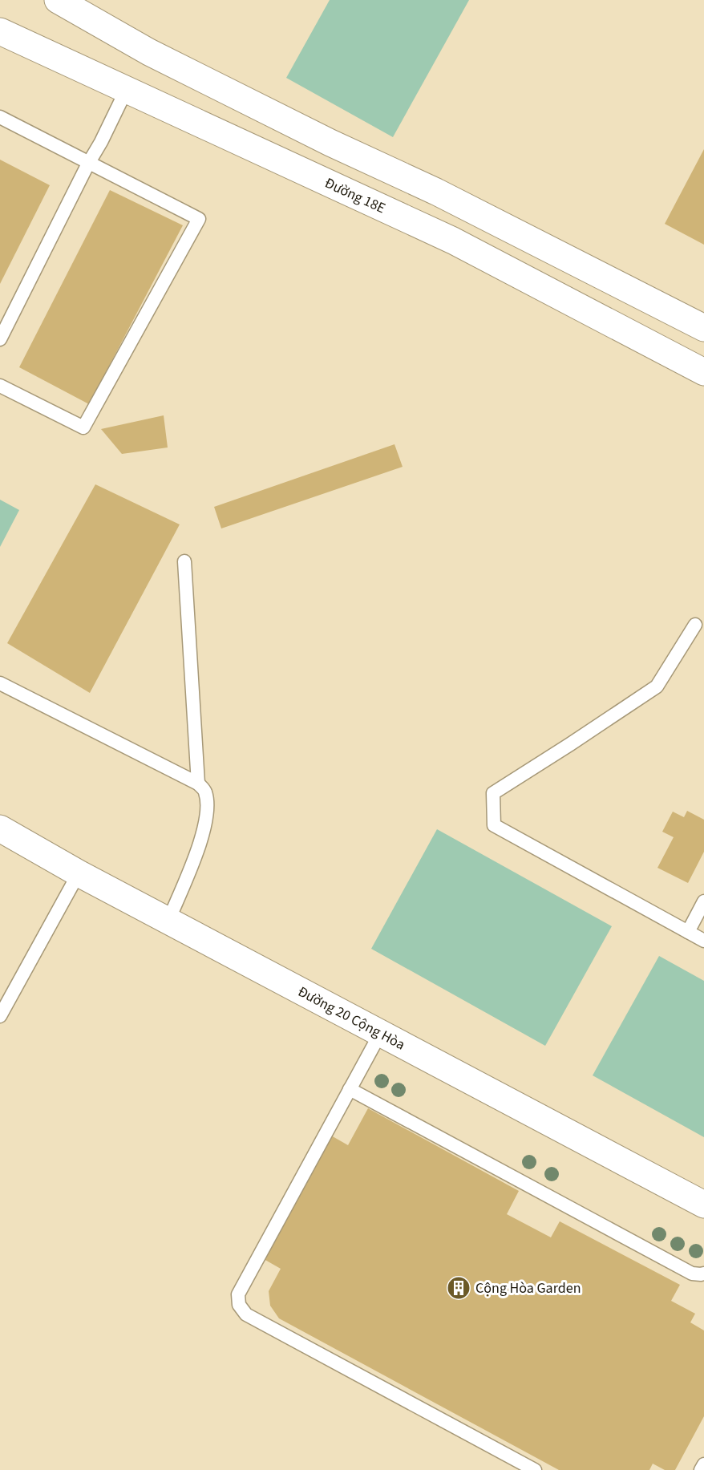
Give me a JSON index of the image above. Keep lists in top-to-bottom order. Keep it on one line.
{"streets":{"main road":["Đường 18E","Đường 20 Cộng Hòa"]},"places":{"building":["Cộng Hòa Garden"]}}
